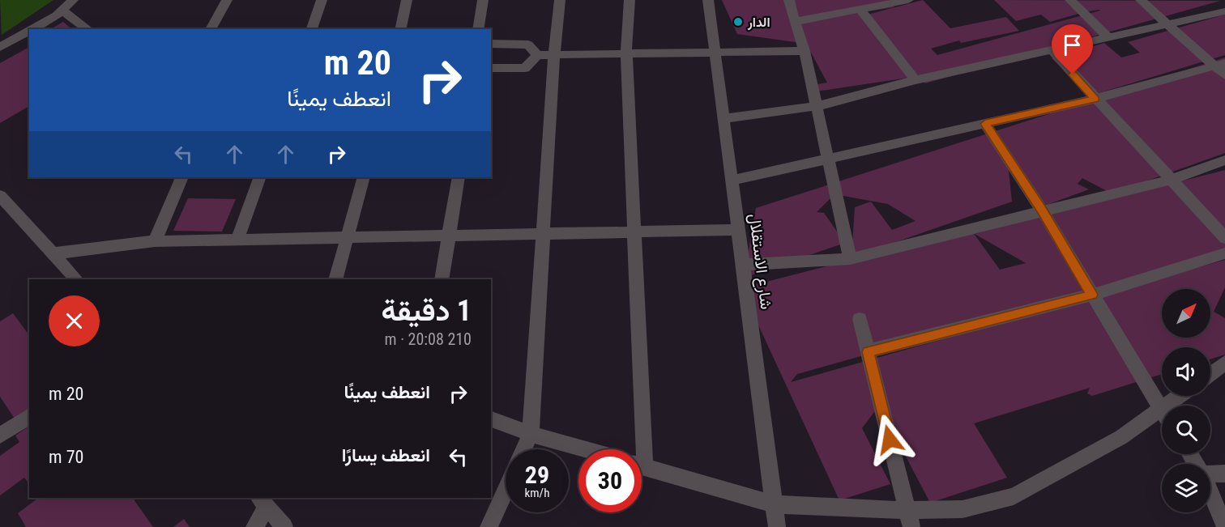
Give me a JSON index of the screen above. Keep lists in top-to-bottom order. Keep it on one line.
{"streets":{"street":["شارع الاستقلال"]},"places":["الدار"],"north":"top right","page":{"turn":["20 m","انعطف يمينًا"],"heading":["1 دقيقة","210 m · 20:08"],"list":[{"name":"انعطف يمينًا","value":"20 m"},{"name":"انعطف يسارًا","value":"70 m"}],"speed":"29 km/h","limit":"30"}}
